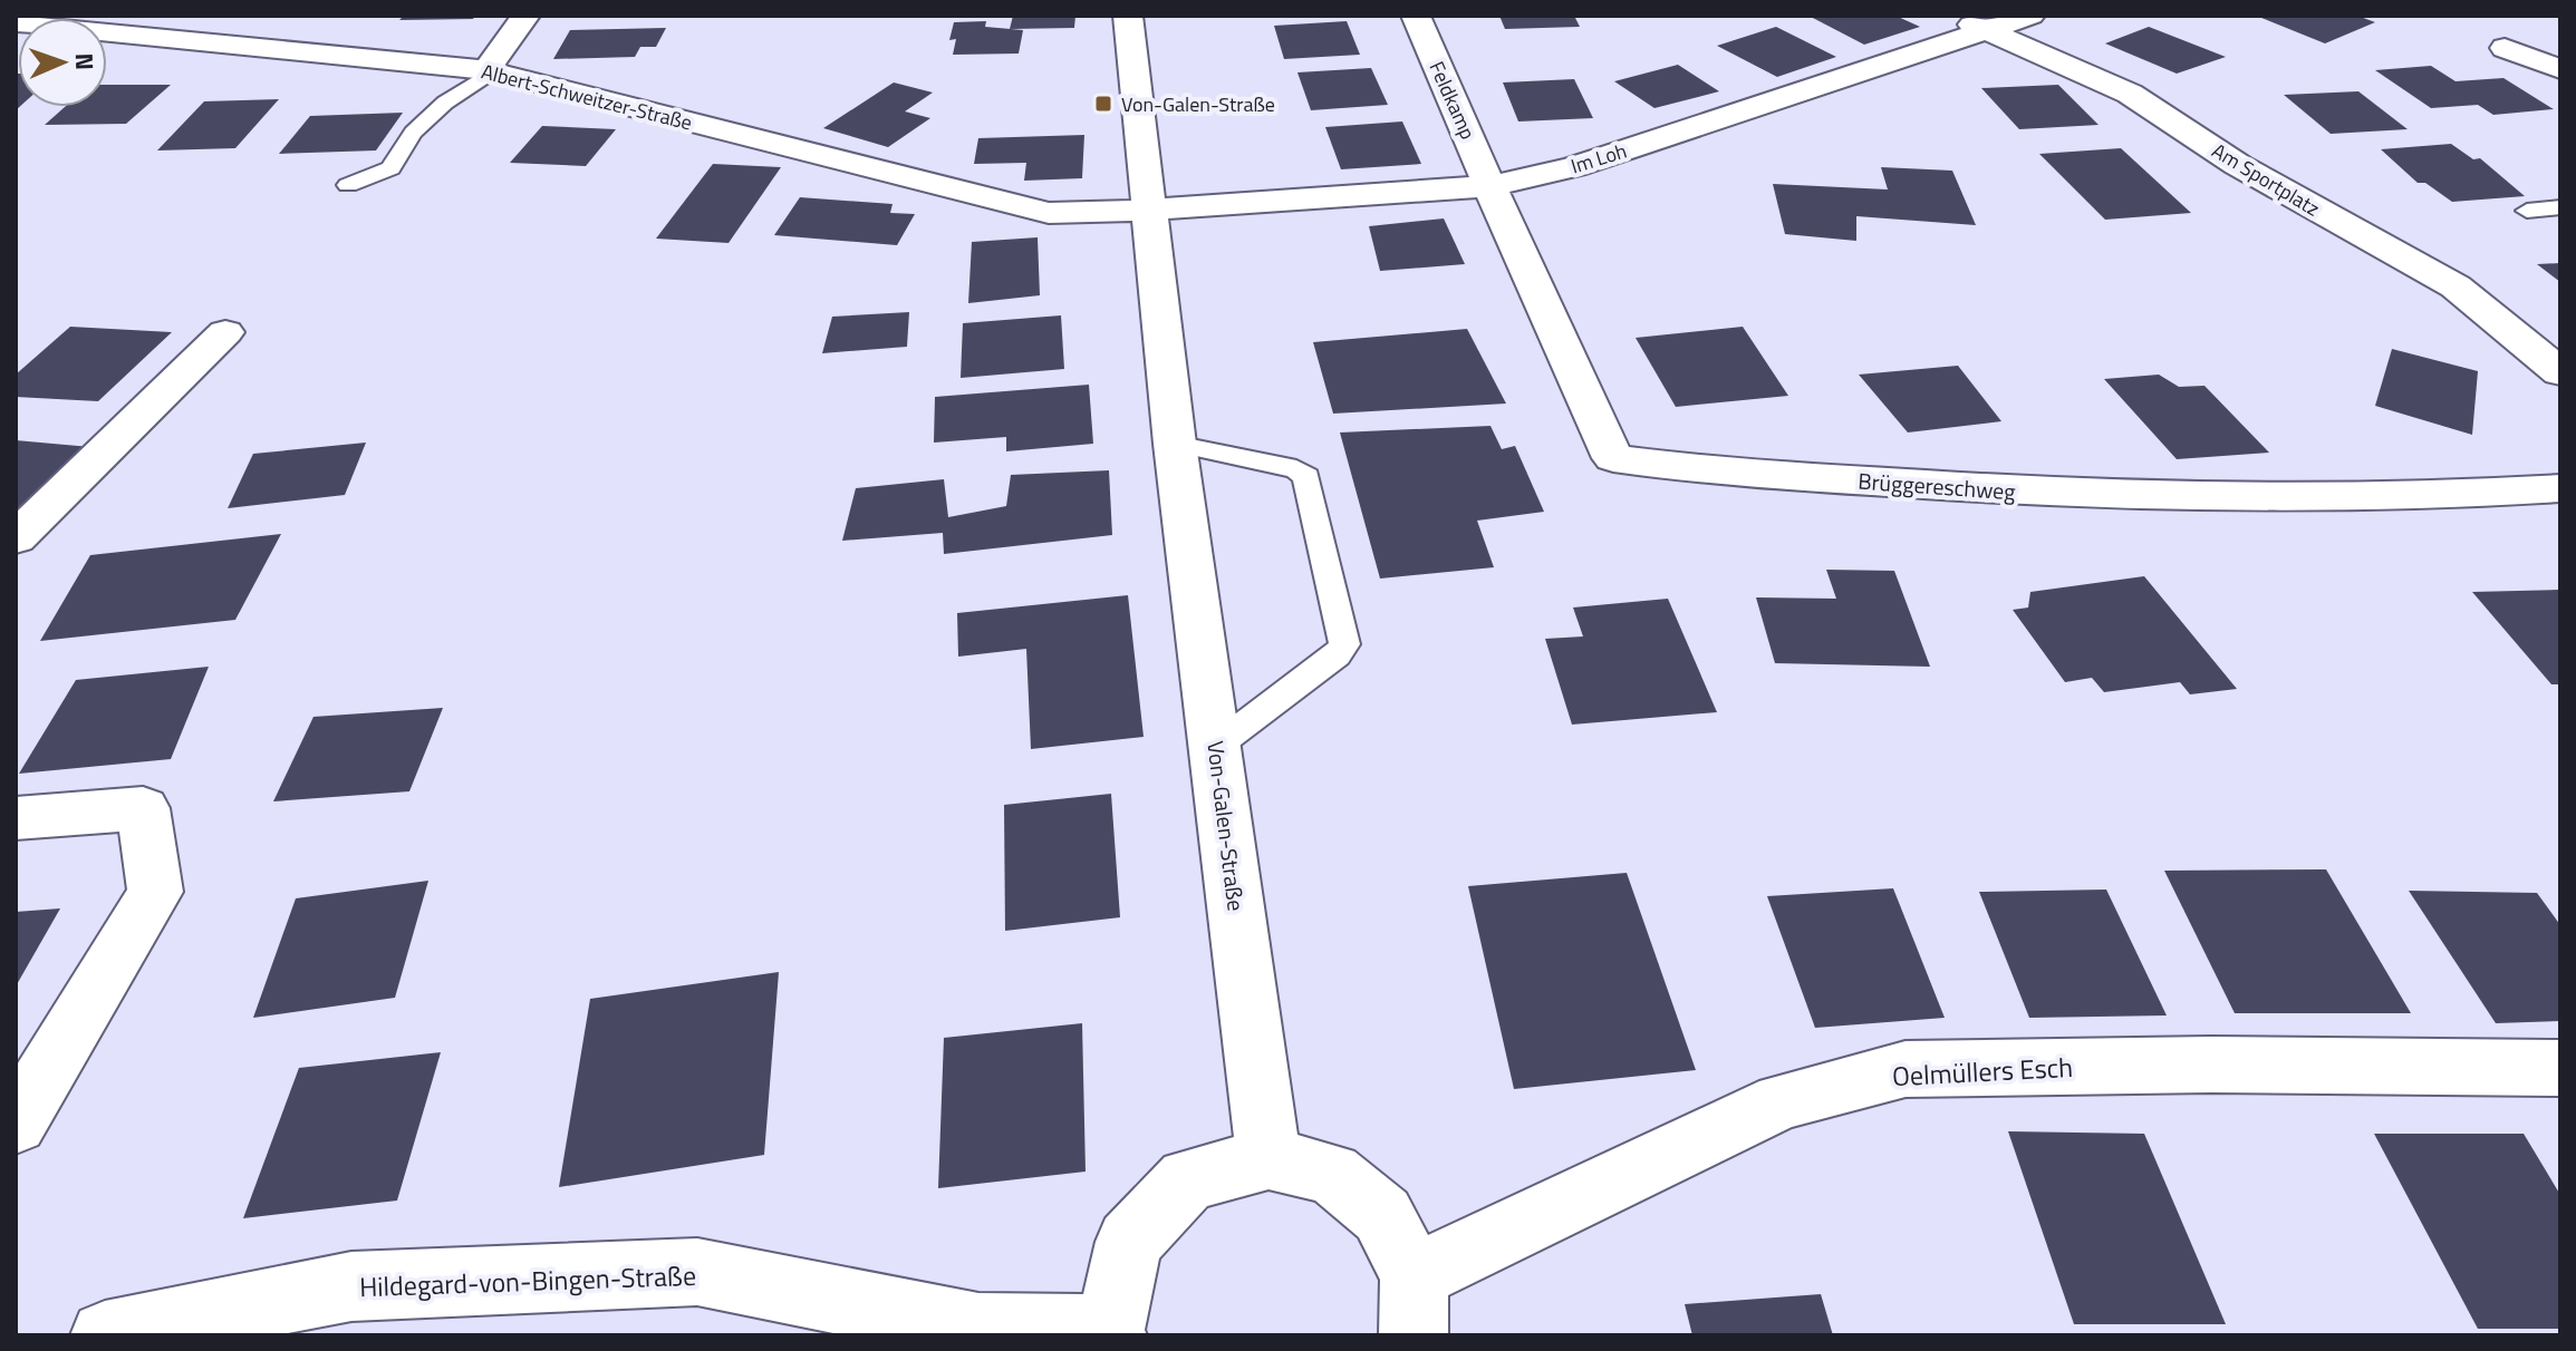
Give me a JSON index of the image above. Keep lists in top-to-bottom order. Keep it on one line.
{"streets":{"street":["Albert-Schweitzer-Straße","Feldkamp","Im Loh","Am Sportplatz","Brüggereschweg","Von-Galen-Straße","Oelmüllers Esch","Hildegard-von-Bingen-Straße"]},"crossings":[["Albert-Schweitzer-Straße","Im Loh"],["Albert-Schweitzer-Straße","Von-Galen-Straße"],["Feldkamp","Im Loh"],["Feldkamp","Brüggereschweg"],["Im Loh","Am Sportplatz"],["Im Loh","Brüggereschweg"],["Im Loh","Von-Galen-Straße"]],"places":{"transit":["Von-Galen-Straße"]},"north":"right"}
